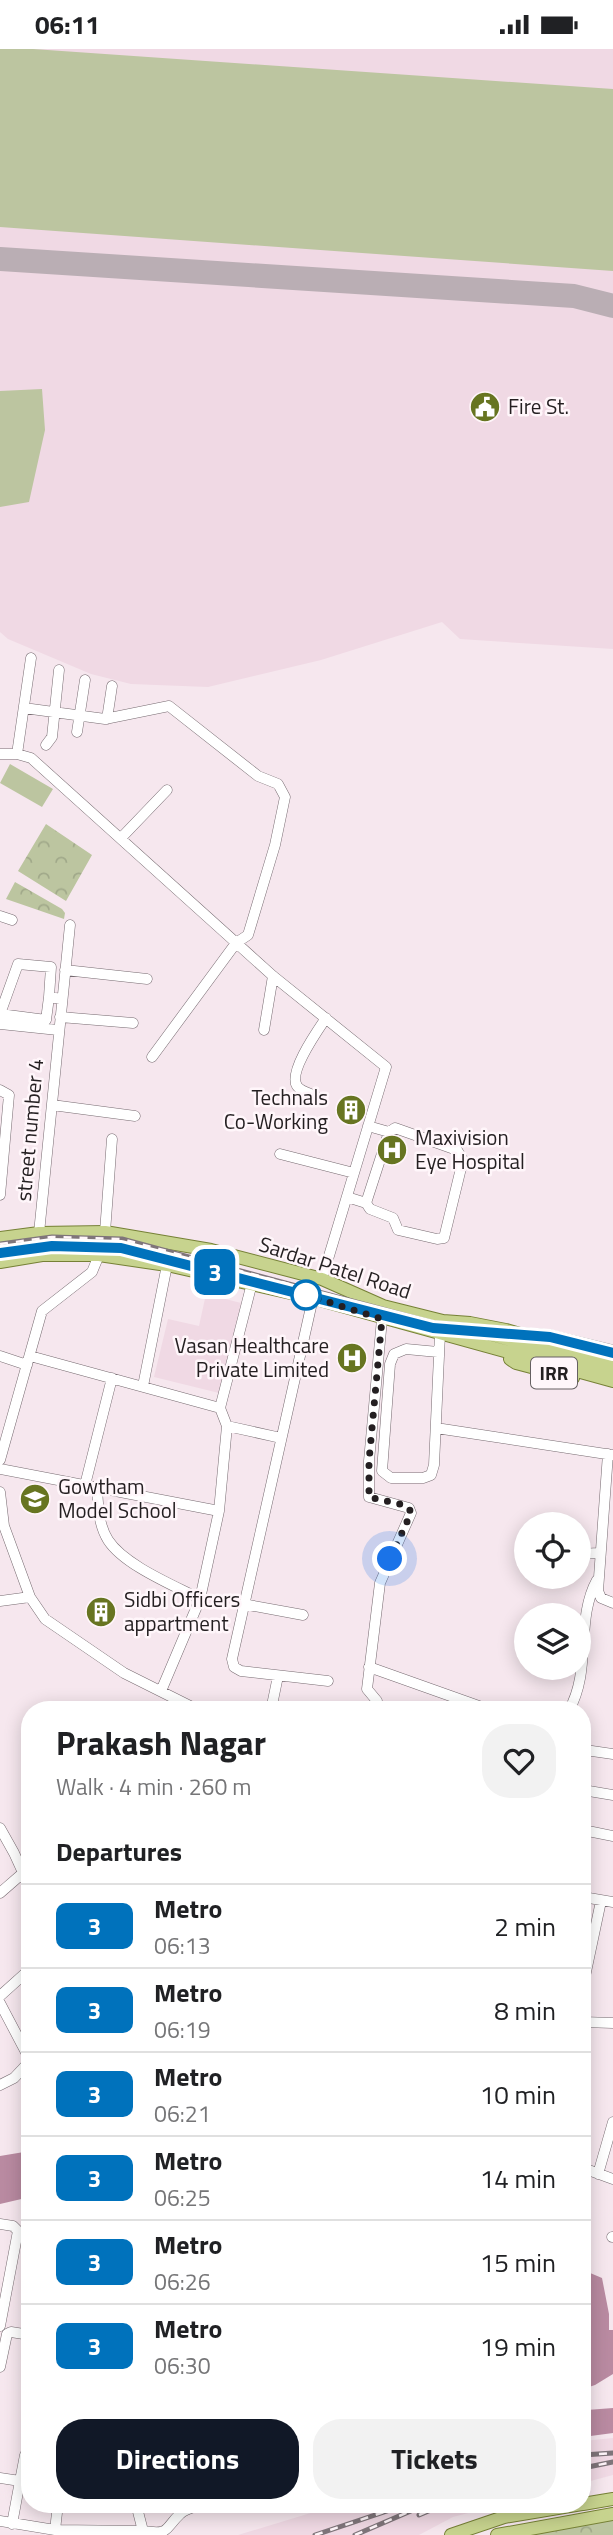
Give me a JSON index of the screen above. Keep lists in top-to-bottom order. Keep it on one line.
{"streets":{"main road":["Sardar Patel Road","IRR"],"street":["street number 4"]},"crossings":[["street number 4","Sardar Patel Road"],["Sardar Patel Road","IRR"]],"places":{"public building":["Fire St."],"building":["Technals Co-Working","Sidbi Officers appartment"],"hospital":["Maxivision Eye Hospital","Vasan Healthcare Private Limited"],"school or university":["Gowtham Model School"]},"lines":["metro line 3"],"page":{"status":"06:11","on_map":"3","heading":[["Prakash Nagar","Walk · 4 min · 260 m"],"Departures"],"list":[{"mark":"3","name":"Metro","note":"06:13","value":"2 min"},{"mark":"3","name":"Metro","note":"06:19","value":"8 min"},{"mark":"3","name":"Metro","note":"06:21","value":"10 min"},{"mark":"3","name":"Metro","note":"06:25","value":"14 min"},{"mark":"3","name":"Metro","note":"06:26","value":"15 min"},{"mark":"3","name":"Metro","note":"06:30","value":"19 min"}],"buttons":["Directions","Tickets"]}}
